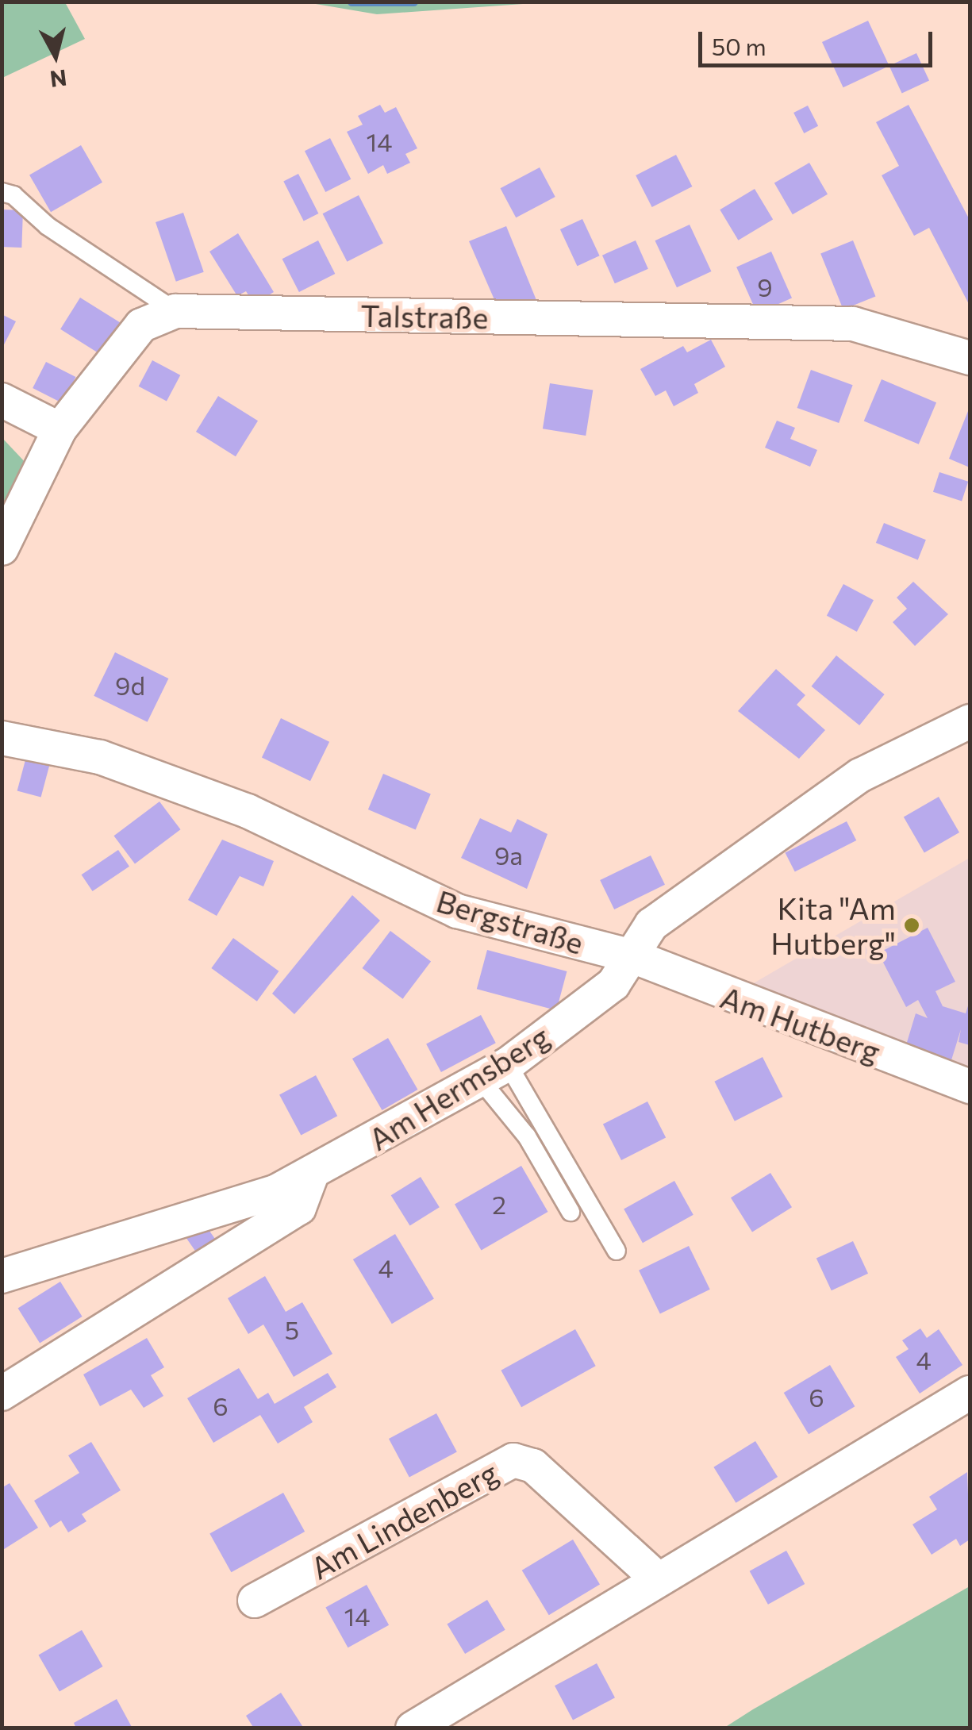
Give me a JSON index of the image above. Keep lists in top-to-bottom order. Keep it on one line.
{"streets":{"street":["Talstraße","Bergstraße","Am Hutberg","Am Hermsberg","Am Lindenberg"]},"crossings":[["Bergstraße","Am Hutberg"],["Bergstraße","Am Hermsberg"],["Am Hutberg","Am Hermsberg"]],"places":["Kita \"Am Hutberg\""],"house_numbers":["14","9","9d","9a","2","4","5","4","6","6","14"],"scale_bar":"50 m","north":"bottom"}
